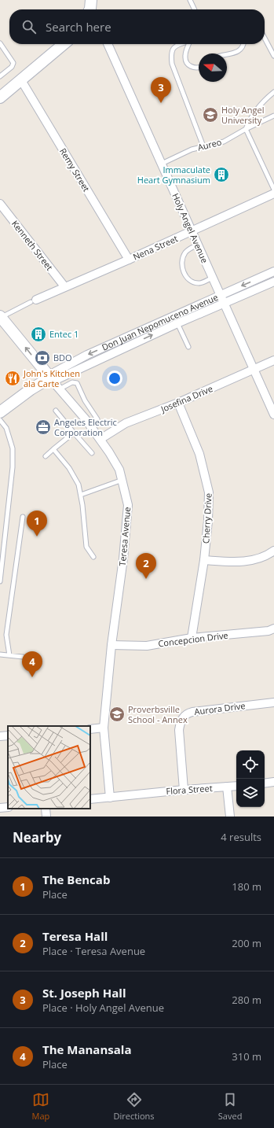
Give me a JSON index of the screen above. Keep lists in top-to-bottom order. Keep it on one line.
{"streets":{"street":["Remy Street","Holy Angel Avenue","Kenneth Street","Nena Street","Don Juan Nepomuceno Avenue","Josefina Drive","Cherry Drive","Teresa Avenue","Concepcion Drive","Aurora Drive","Flora Street"],"lane":["Aureo"]},"crossings":[["Aureo","Holy Angel Avenue"],["Remy Street","Nena Street"],["Holy Angel Avenue","Nena Street"],["Holy Angel Avenue","Don Juan Nepomuceno Avenue"],["Holy Angel Avenue","Josefina Drive"],["Kenneth Street","Nena Street"],["Don Juan Nepomuceno Avenue","Teresa Avenue"],["Josefina Drive","Cherry Drive"],["Josefina Drive","Teresa Avenue"],["Cherry Drive","Concepcion Drive"],["Teresa Avenue","Concepcion Drive"],["Teresa Avenue","Flora Street"],["Aurora Drive","Flora Street"]],"places":{"school or university":["Holy Angel University","Proverbsville School - Annex"],"building":["Immaculate Heart Gymnasium","Entec 1"],"bank":["BDO"],"restaurant":["John's Kitchen ala Carte"],"office":["Angeles Electric Corporation"]},"north":"left","page":{"search":"Search here","pins":["3","1","2","4"],"heading":["Nearby","4 results"],"list":[{"mark":"1","name":"The Bencab","note":"Place","value":"180 m"},{"mark":"2","name":"Teresa Hall","note":"Place · Teresa Avenue","value":"200 m"},{"mark":"3","name":"St. Joseph Hall","note":"Place · Holy Angel Avenue","value":"280 m"},{"mark":"4","name":"The Manansala","note":"Place","value":"310 m"}],"nav":["Map","Directions","Saved"]}}
